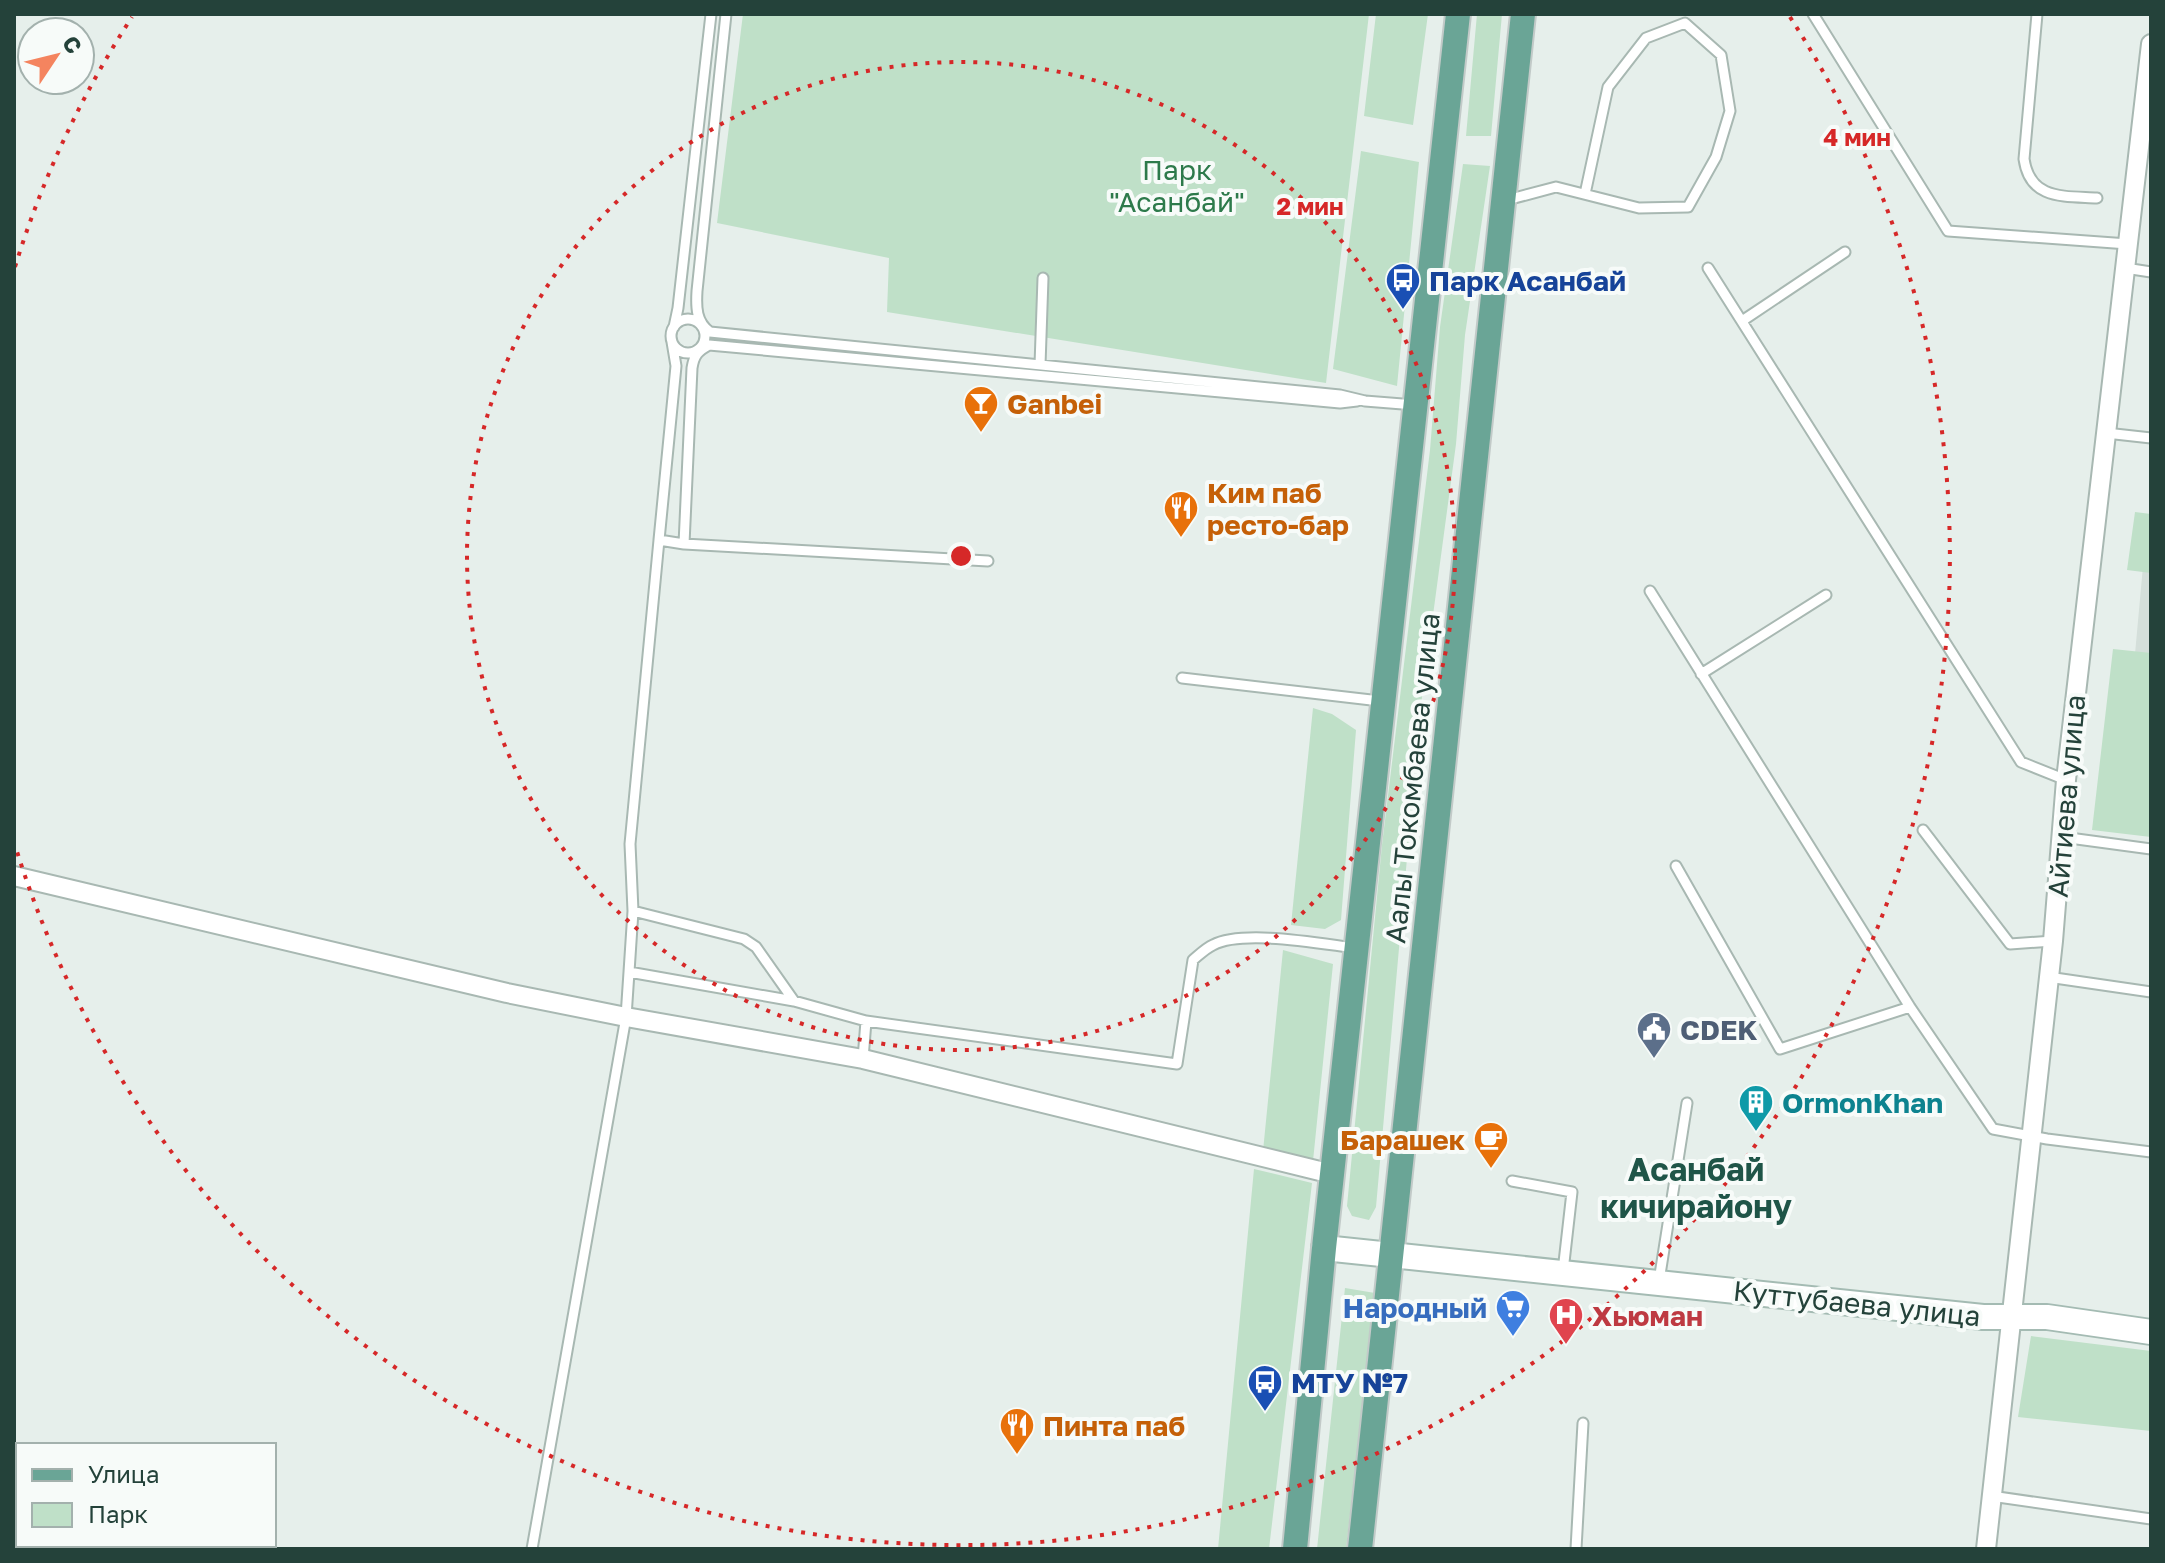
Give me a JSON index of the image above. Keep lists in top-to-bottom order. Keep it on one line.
{"streets":{"main road":["Аалы Токомбаева улица","Куттубаева улица"],"street":["Айтиева улица"]},"crossings":[["Аалы Токомбаева улица","Куттубаева улица"],["Айтиева улица","Куттубаева улица"]],"districts":["Асанбай кичирайону"],"parks":["Парк \"Асанбай\""],"places":{"bus stop":["Парк Асанбай","МТУ №7"],"bar":["Ganbei"],"restaurant":["Ким паб ресто-бар","Пинта паб"],"public building":["CDEK"],"building":["OrmonKhan"],"cafe":["Барашек"],"supermarket":["Народный"],"hospital":["Хьюман"]},"legend":["Улица","Парк"],"north":"top right","rings":["4 мин","2 мин"]}
